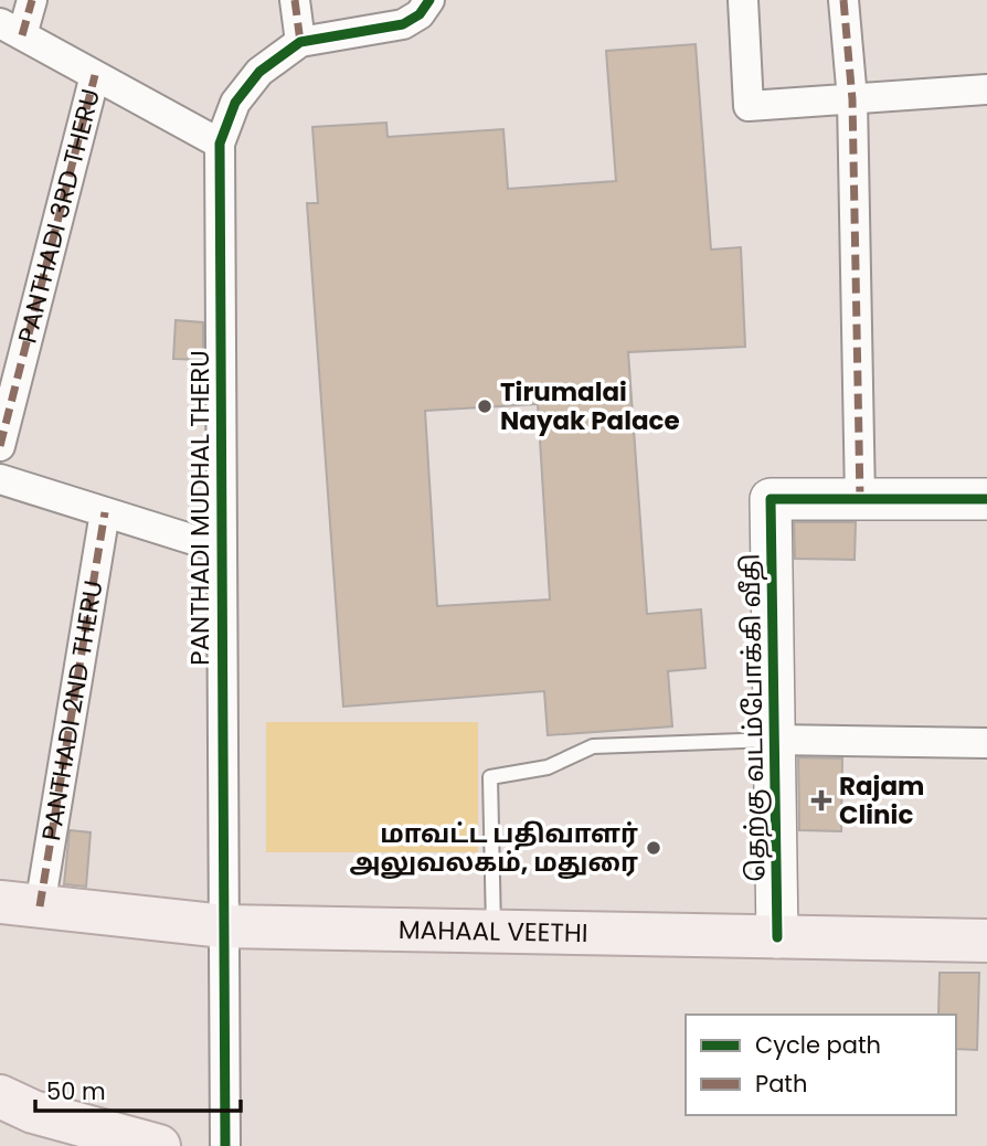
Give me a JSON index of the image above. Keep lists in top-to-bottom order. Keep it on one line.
{"streets":{"main road":["MAHAAL VEETHI"],"street":["PANTHADI 3RD THERU","PANTHADI MUDHAL THERU","PANTHADI 2ND THERU","தெற்கு வடம்போக்கி வீதி"]},"crossings":[["PANTHADI MUDHAL THERU","MAHAAL VEETHI"],["PANTHADI 2ND THERU","MAHAAL VEETHI"],["தெற்கு வடம்போக்கி வீதி","MAHAAL VEETHI"]],"places":{"other":["Tirumalai Nayak Palace","மாவட்ட பதிவாளர் அலுவலகம், மதுரை"],"health":["Rajam Clinic"]},"legend":["Cycle path","Path"],"scale_bar":"50 m"}
